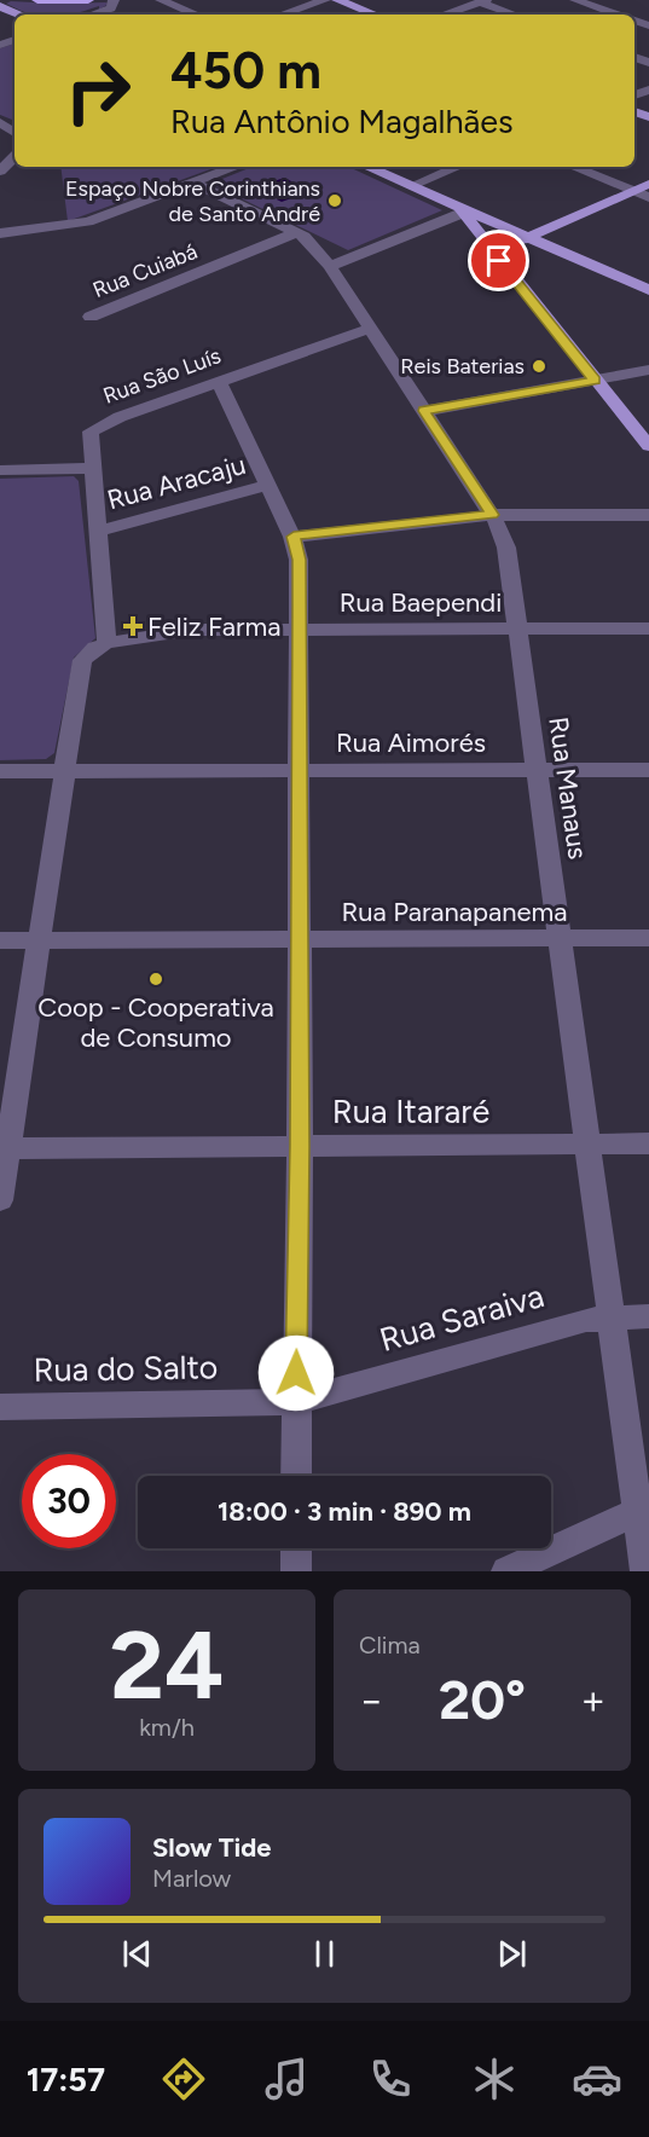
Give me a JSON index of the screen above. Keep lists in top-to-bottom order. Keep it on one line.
{"streets":{"street":["Rua Cuiabá","Rua São Luís","Rua Aracaju","Rua Baependi","Rua Aimorés","Rua Manaus","Rua Paranapanema","Rua Itararé","Rua Saraiva","Rua do Salto"]},"crossings":[["Rua Cuiabá","Rua Manaus"],["Rua São Luís","Rua Aracaju"],["Rua São Luís","Rua Baependi"],["Rua São Luís","Rua Manaus"],["Rua Baependi","Rua Manaus"],["Rua Aimorés","Rua Manaus"],["Rua Manaus","Rua Paranapanema"],["Rua Manaus","Rua Itararé"],["Rua Manaus","Rua Saraiva"],["Rua Saraiva","Rua do Salto"]],"places":{"other":["Espaço Nobre Corinthians de Santo André","Reis Baterias","Coop - Cooperativa de Consumo"],"health":["Feliz Farma"]},"page":{"turn":["450 m","Rua Antônio Magalhães"],"limit":"30","trip":"18:00 · 3 min · 890 m","tile":[["24","km/h"],"Clima"],"heat":["−","20°","+"],"song":["Slow Tide","Marlow"],"tabs":"17:57"}}
